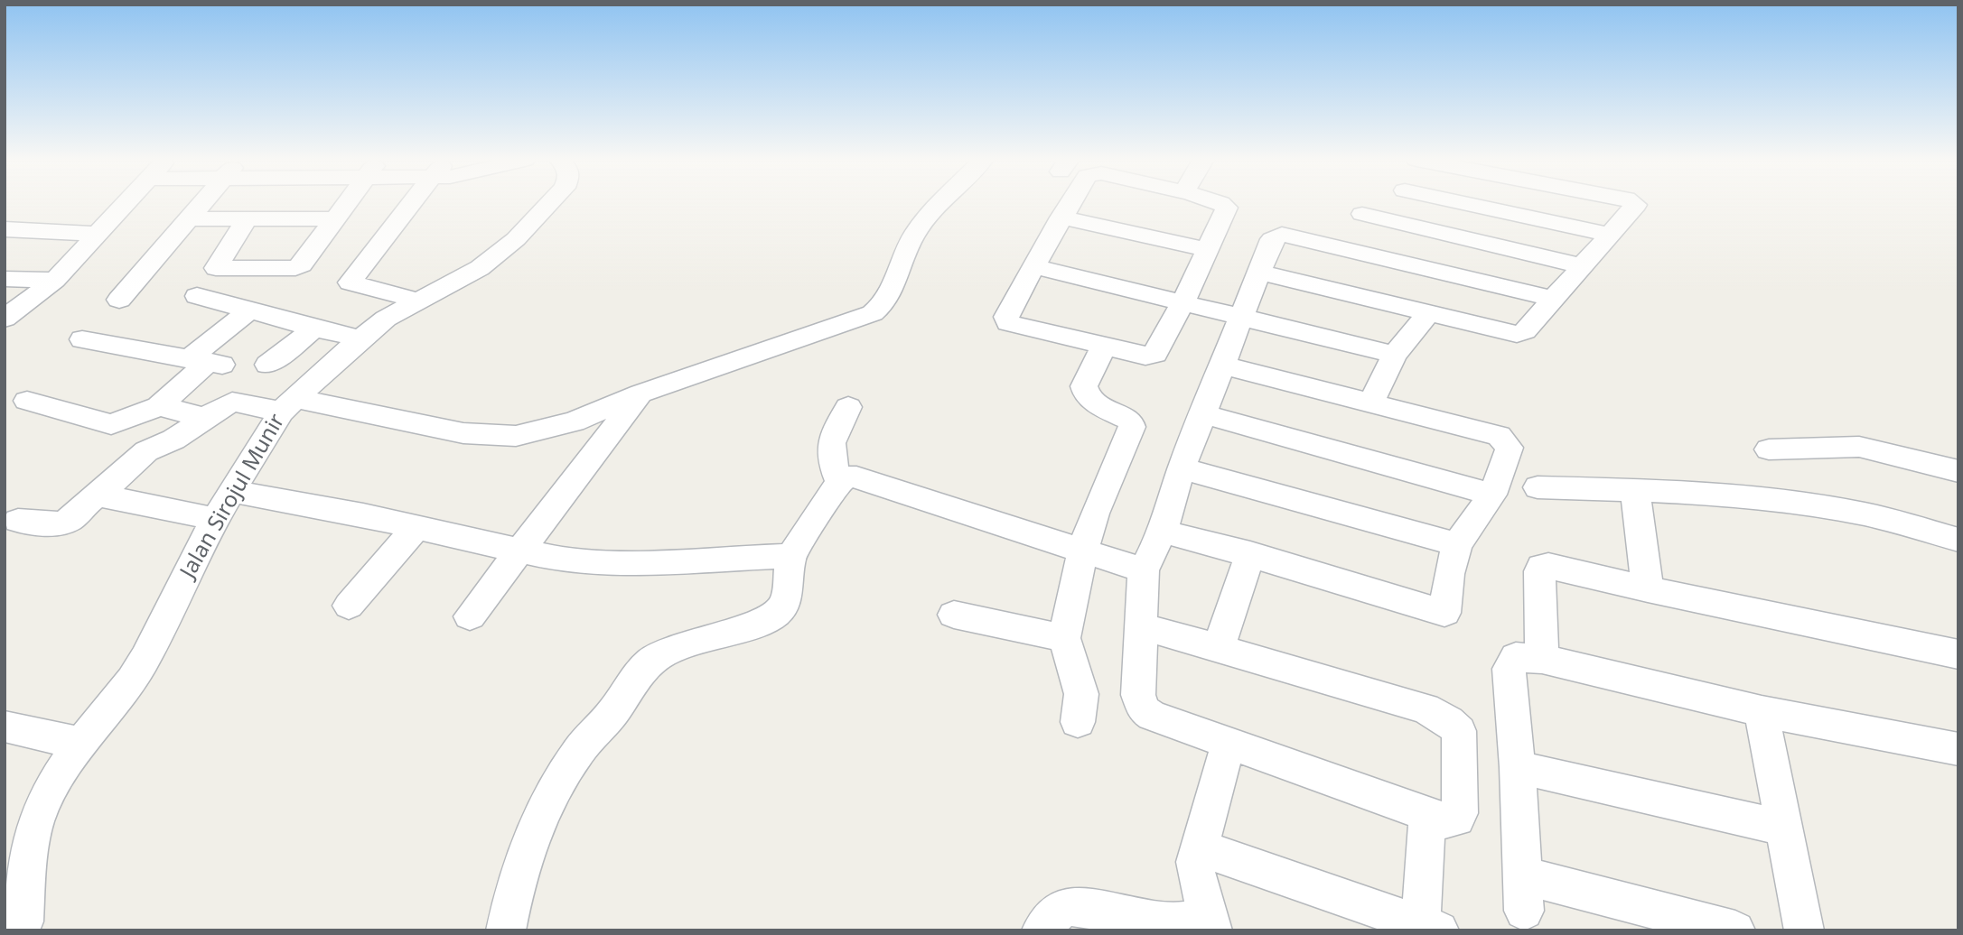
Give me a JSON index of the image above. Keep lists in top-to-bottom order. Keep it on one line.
{"streets":{"street":["Jalan Sirojul Munir"]}}
